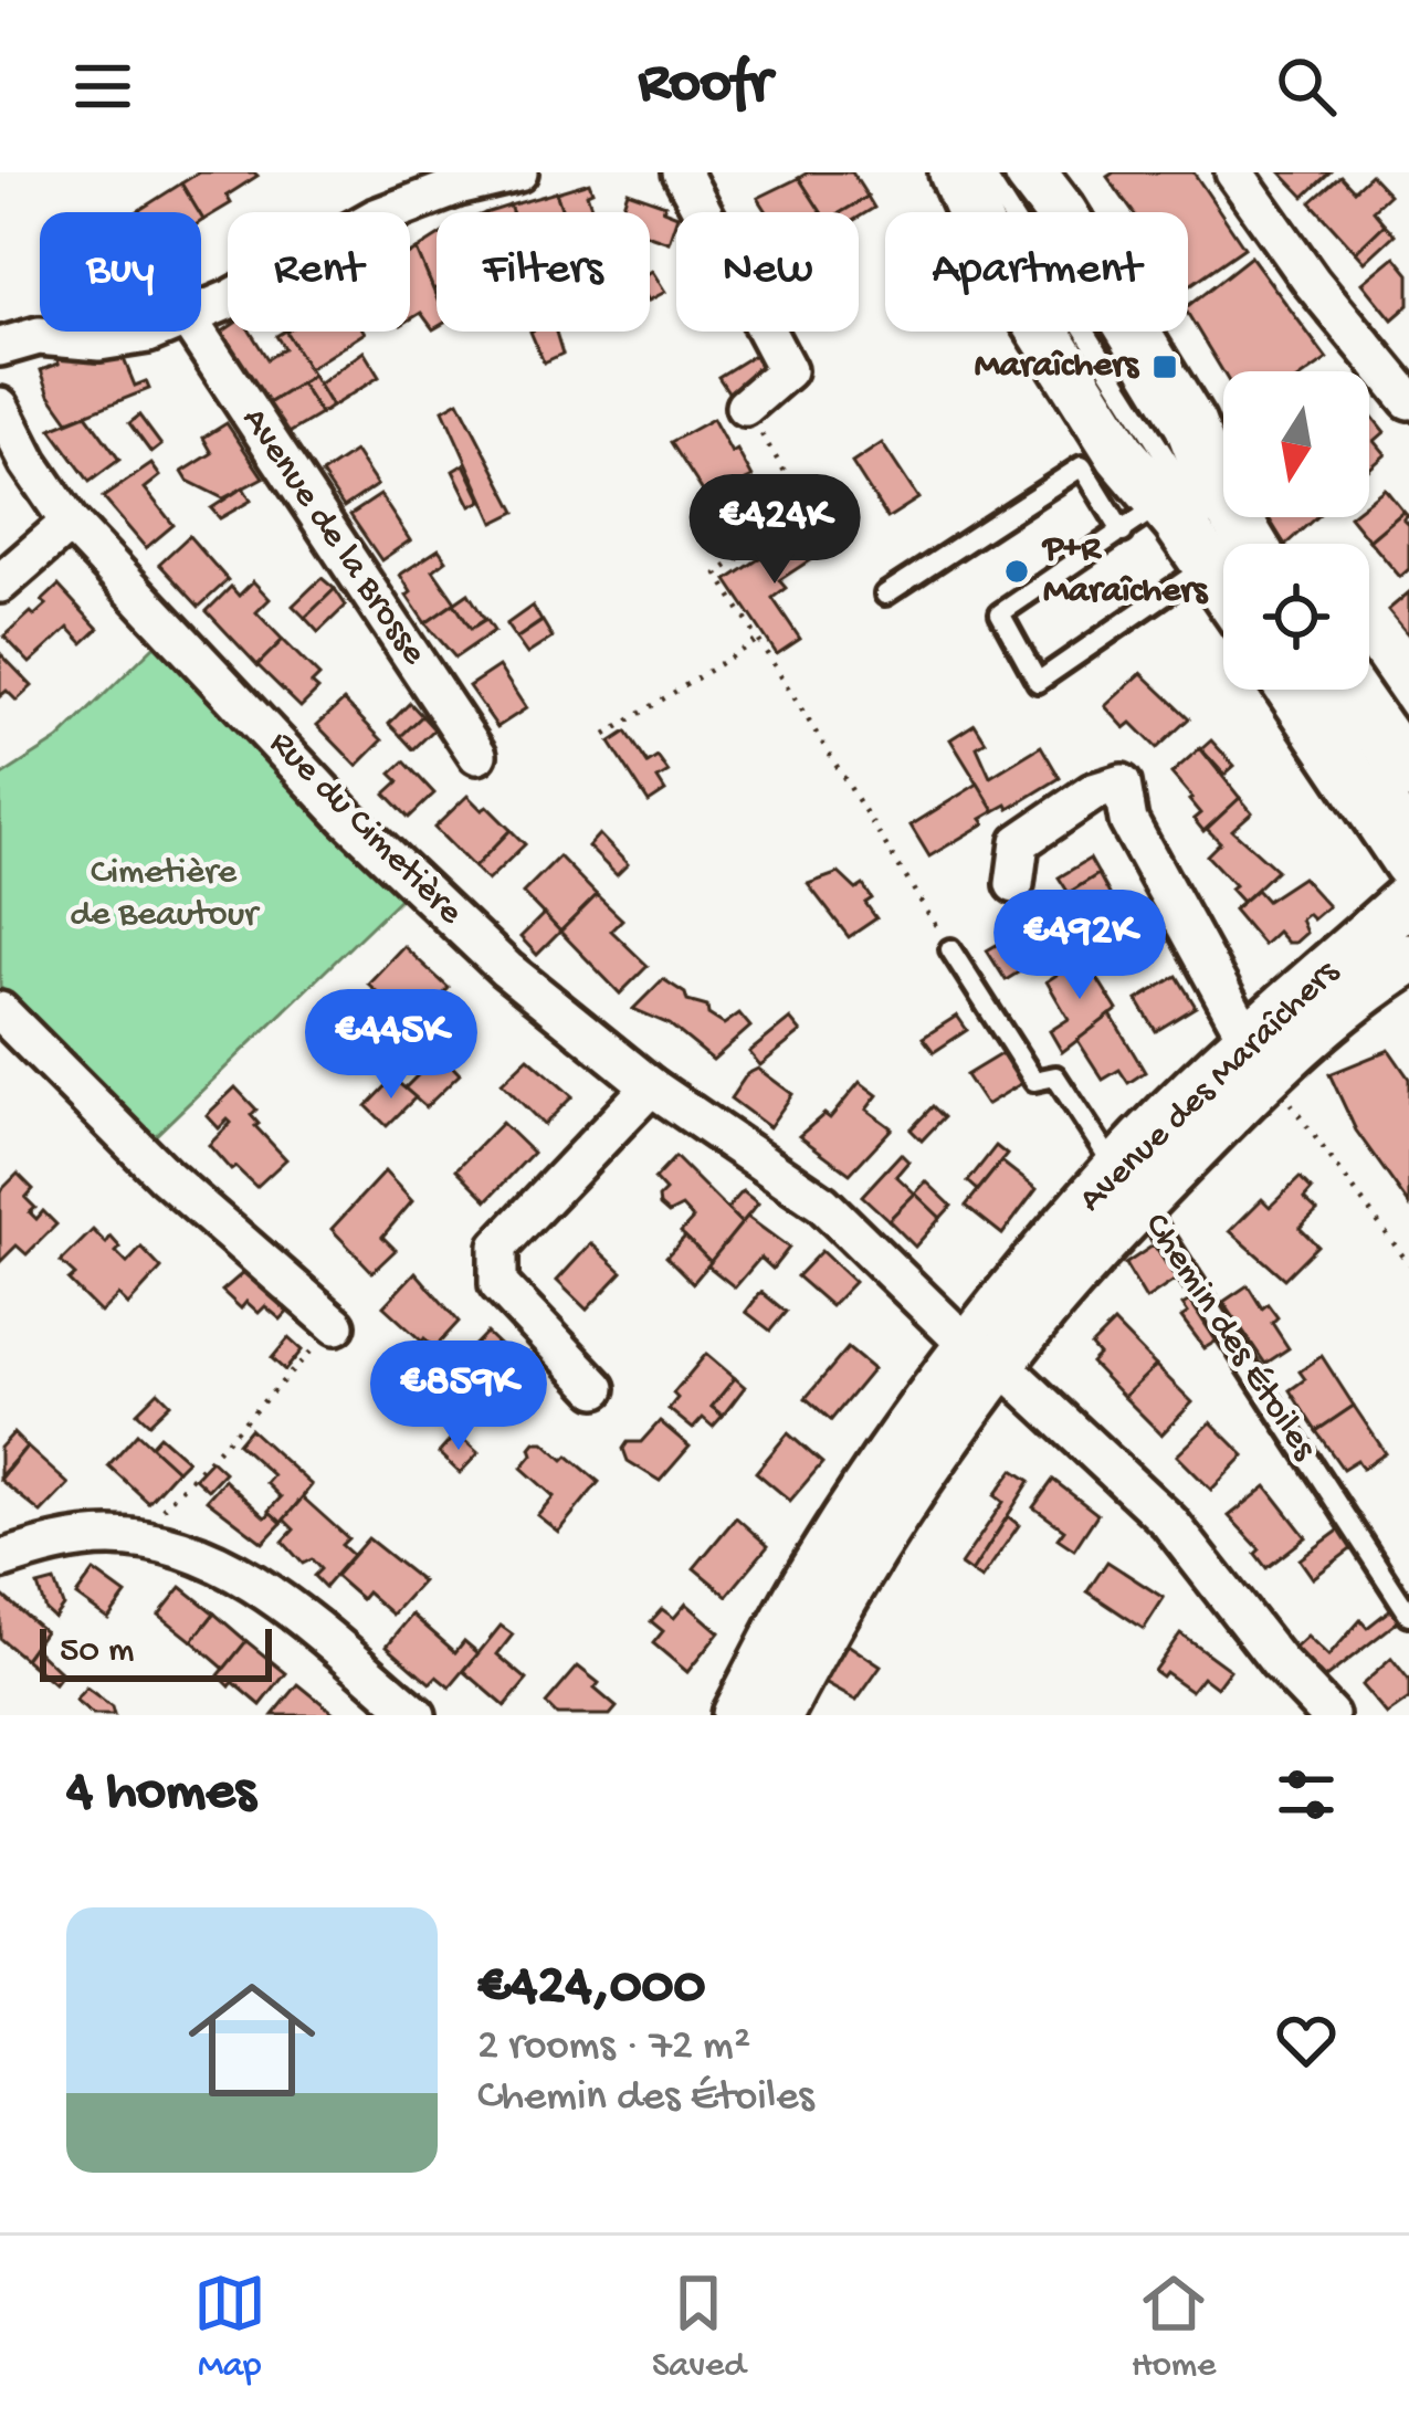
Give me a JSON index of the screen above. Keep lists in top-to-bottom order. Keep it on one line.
{"streets":{"main road":["Avenue des Maraîchers"],"street":["Avenue de la Brosse","Rue du Cimetière"],"lane":["Chemin des Étoiles"]},"crossings":[["Rue du Cimetière","Avenue des Maraîchers"],["Avenue des Maraîchers","Chemin des Étoiles"]],"parks":["Cimetière de Beautour"],"places":{"transit":["Maraîchers"],"other":["P+R Maraîchers"]},"scale_bar":"50 m","north":"bottom","page":{"header":"Roofr","chip":["Buy","Rent","Filters","New","Apartment"],"price":["€424K","€492K","€445K","€859K"],"scale":"50 m","heading":"4 homes","list":[{"name":"€424,000","note":"2 rooms · 72 m² · Chemin des Étoiles"}],"tabs":["Map","Saved","Home"]}}
